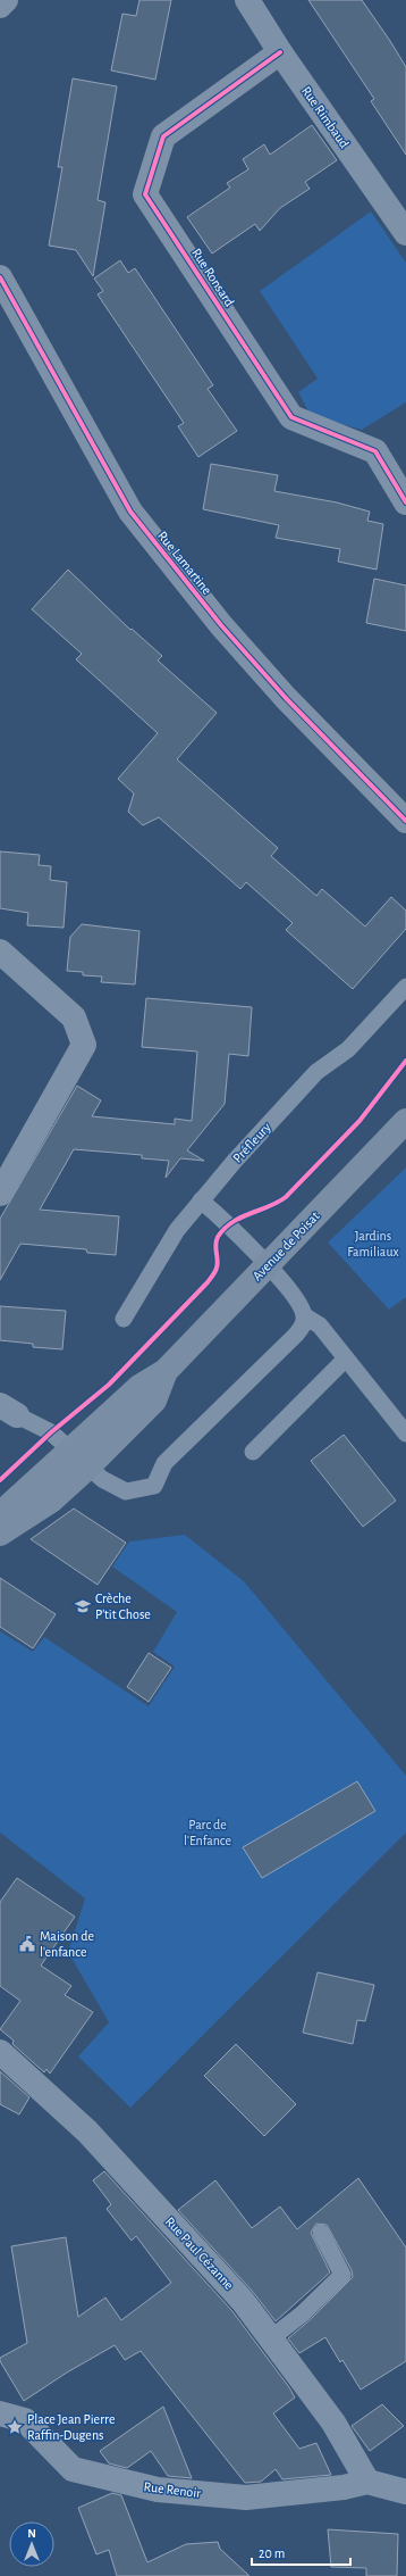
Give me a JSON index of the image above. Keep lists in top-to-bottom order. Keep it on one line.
{"streets":{"main road":["Avenue de Poisat"],"street":["Rue Rimbaud","Rue Ronsard","Rue Lamartine","Rue Paul Cézanne","Rue Renoir"],"lane":["Préfleury"]},"crossings":[["Rue Rimbaud","Rue Ronsard"],["Rue Paul Cézanne","Rue Renoir"]],"parks":["Jardins Familiaux","Parc de l'Enfance"],"places":{"school or university":["Crèche P'tit Chose"],"public building":["Maison de l'enfance"],"place":["Place Jean Pierre Raffin-Dugens"]},"scale_bar":"20 m","north":"top"}
